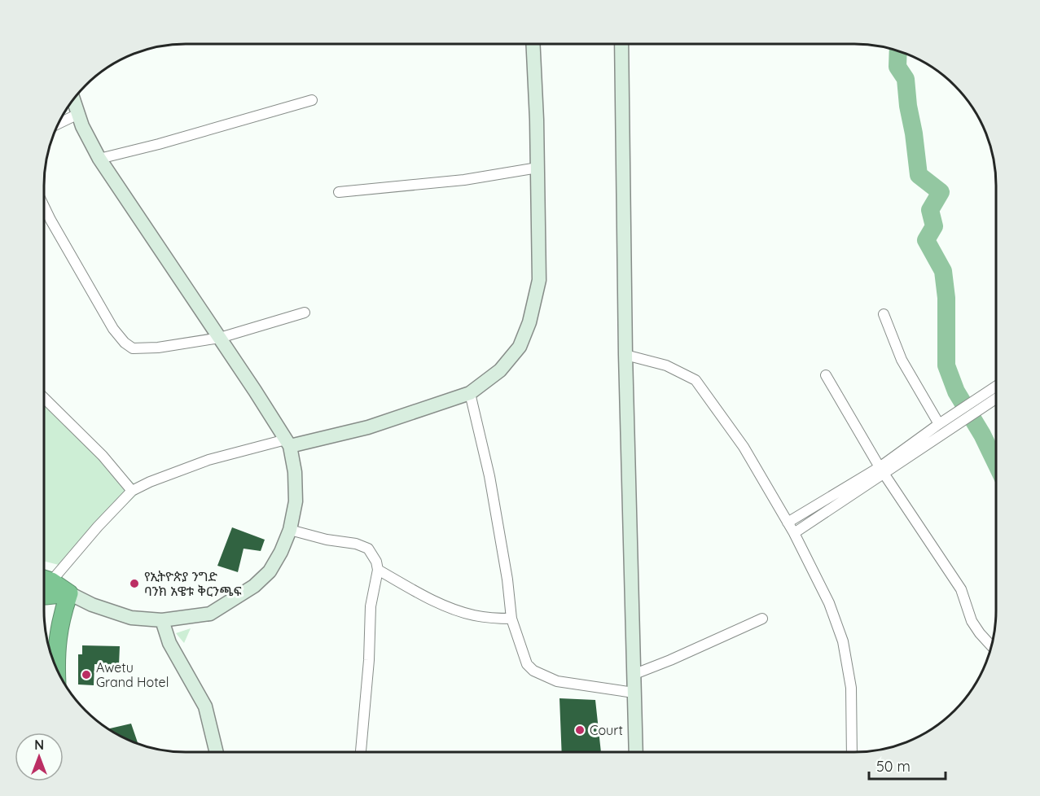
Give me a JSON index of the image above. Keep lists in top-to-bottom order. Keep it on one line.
{"places":["የኢትዮጵያ ንግድ ባንክ አዌቱ ቅርንጫፍ","Awetu Grand Hotel","Court"],"scale_bar":"50 m","north":"top"}
